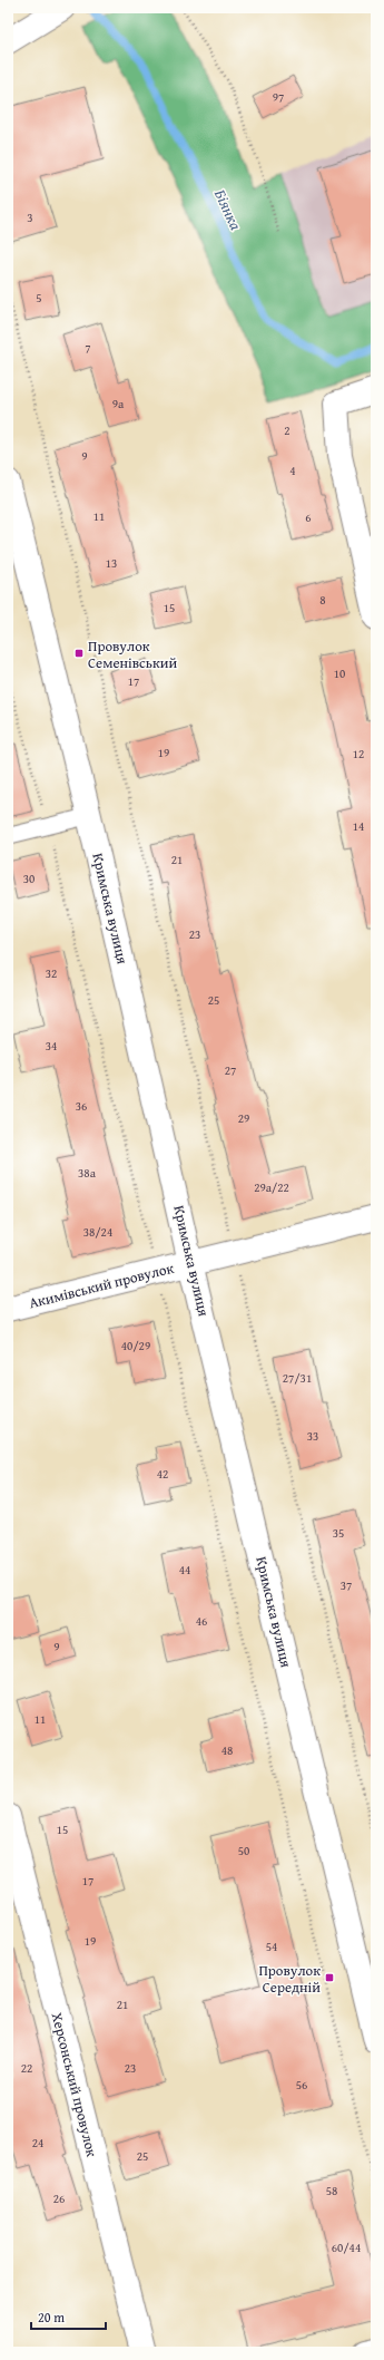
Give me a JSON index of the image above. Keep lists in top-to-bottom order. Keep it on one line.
{"streets":{"street":["Кримська вулиця","Акимівський провулок","Херсонський провулок"]},"crossings":[["Кримська вулиця","Акимівський провулок"]],"water":["Біянка"],"places":{"transit":["Провулок Семенівський","Провулок Середній"]},"house_numbers":["97","3","5","7","9а","2","9","4","11","6","13","8","15","10","17","19","12","14","21","30","23","32","25","34","27","36","29","38а","29а/22","38/24","40/29","27/31","33","42","35","44","37","46","9","11","48","15","50","17","19","54","21","22","23","56","24","25","58","26","60/44"],"scale_bar":"20 m"}
